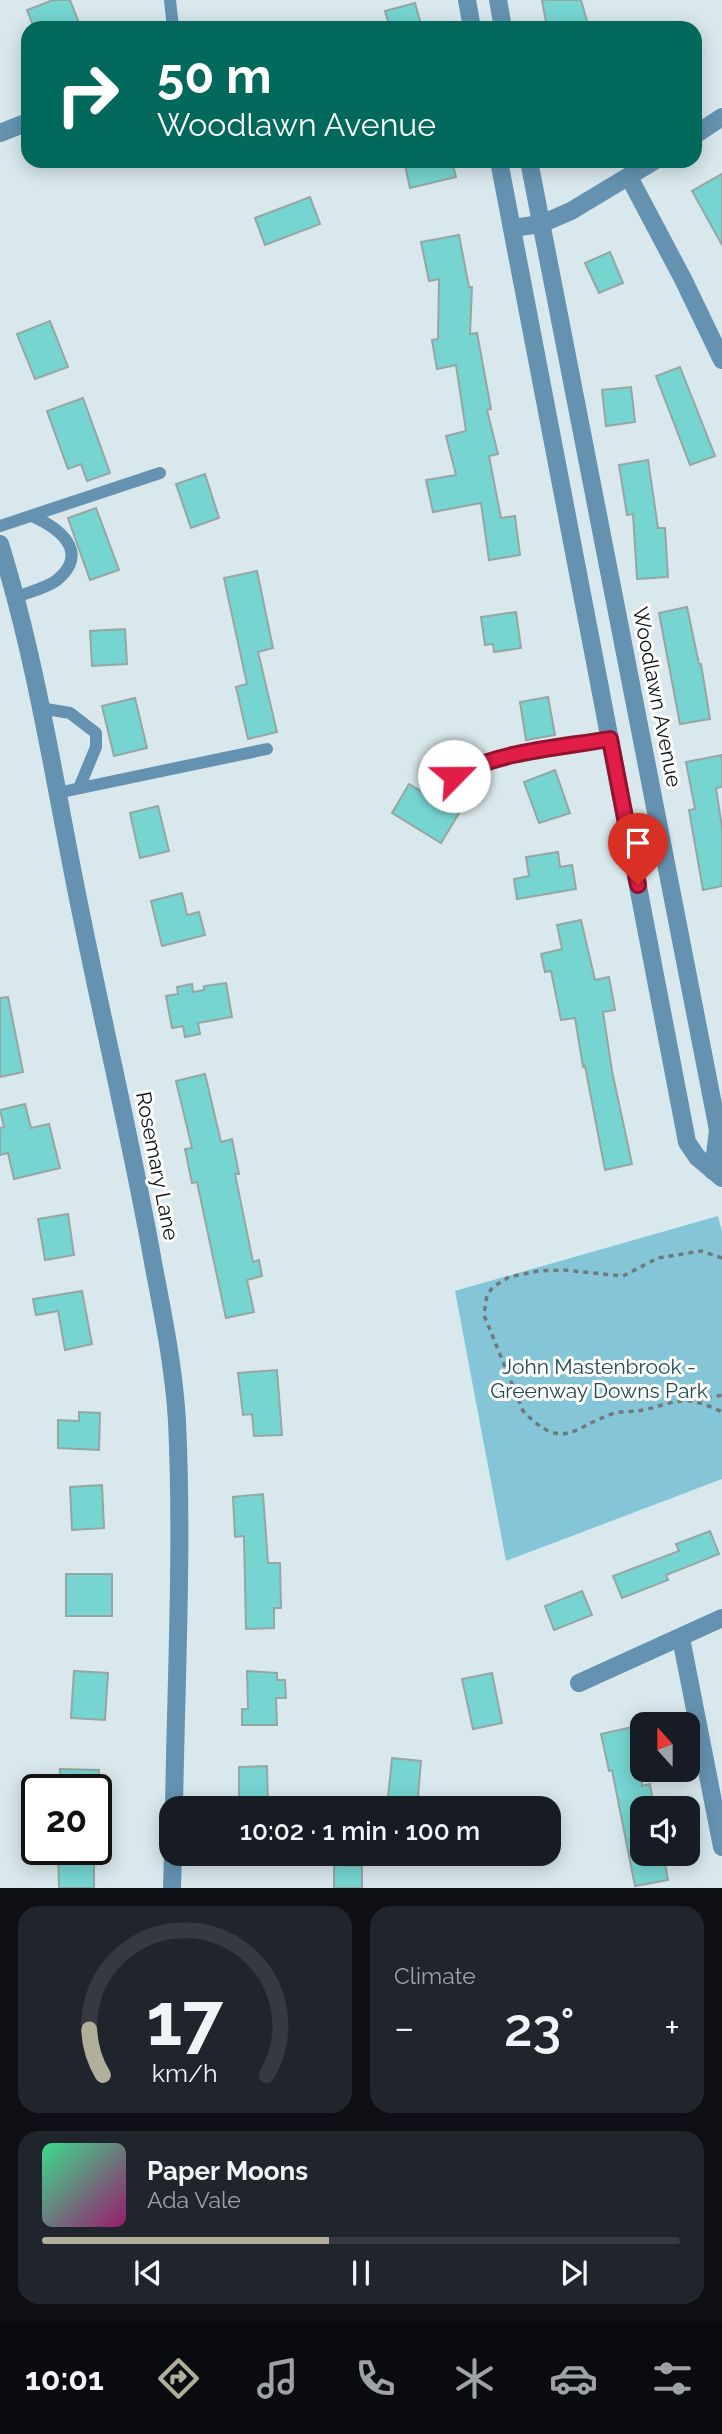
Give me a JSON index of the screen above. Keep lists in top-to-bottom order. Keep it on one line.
{"streets":{"street":["Woodlawn Avenue","Rosemary Lane"]},"parks":["John Mastenbrook - Greenway Downs Park"],"north":"top","page":{"turn":["50 m","Woodlawn Avenue"],"limit":"20","trip":"10:02 · 1 min · 100 m","tile":"Climate","heat":["−","23°","+"],"song":["Paper Moons","Ada Vale"],"tabs":"10:01","gauge":["17","km/h"]}}
